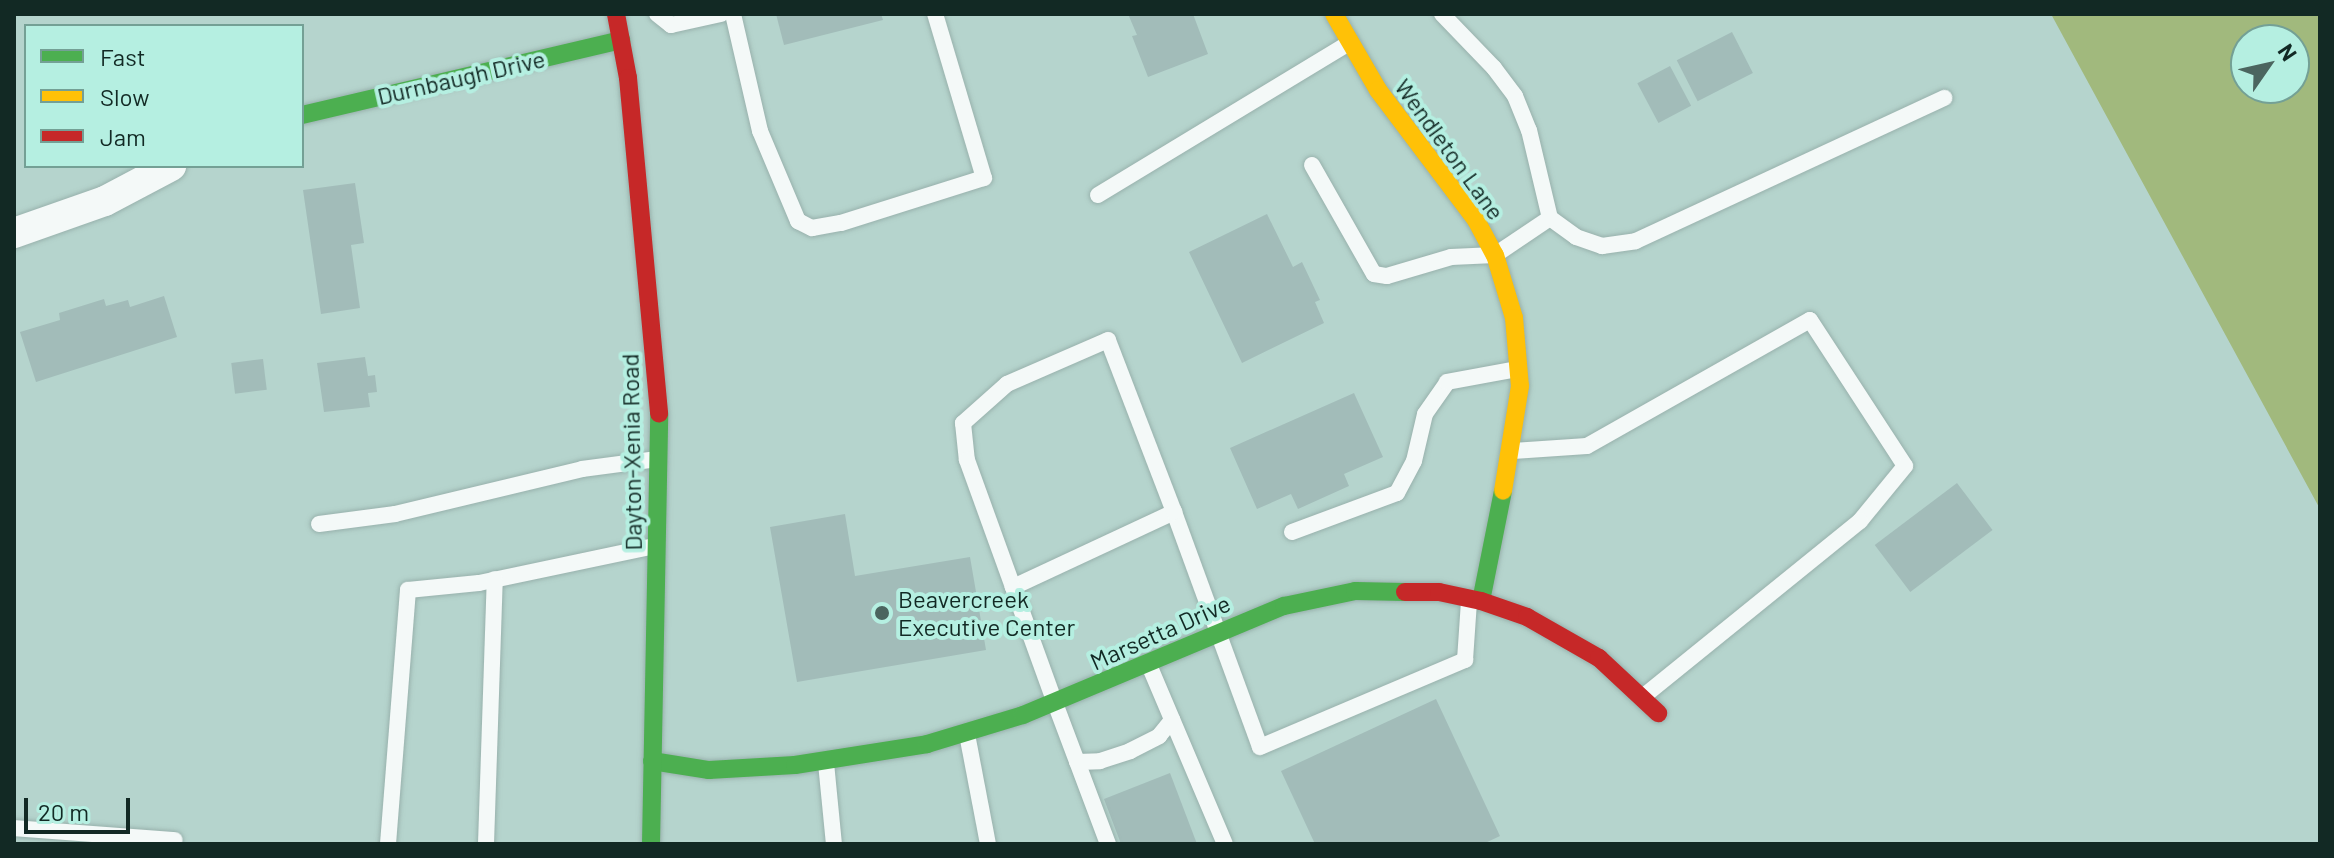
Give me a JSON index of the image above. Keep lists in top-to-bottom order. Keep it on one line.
{"streets":{"street":["Durnbaugh Drive","Wendleton Lane","Dayton-Xenia Road","Marsetta Drive"]},"crossings":[["Durnbaugh Drive","Dayton-Xenia Road"],["Wendleton Lane","Marsetta Drive"],["Dayton-Xenia Road","Marsetta Drive"]],"places":["Beavercreek Executive Center"],"legend":["Fast","Slow","Jam"],"scale_bar":"20 m","north":"top right"}
